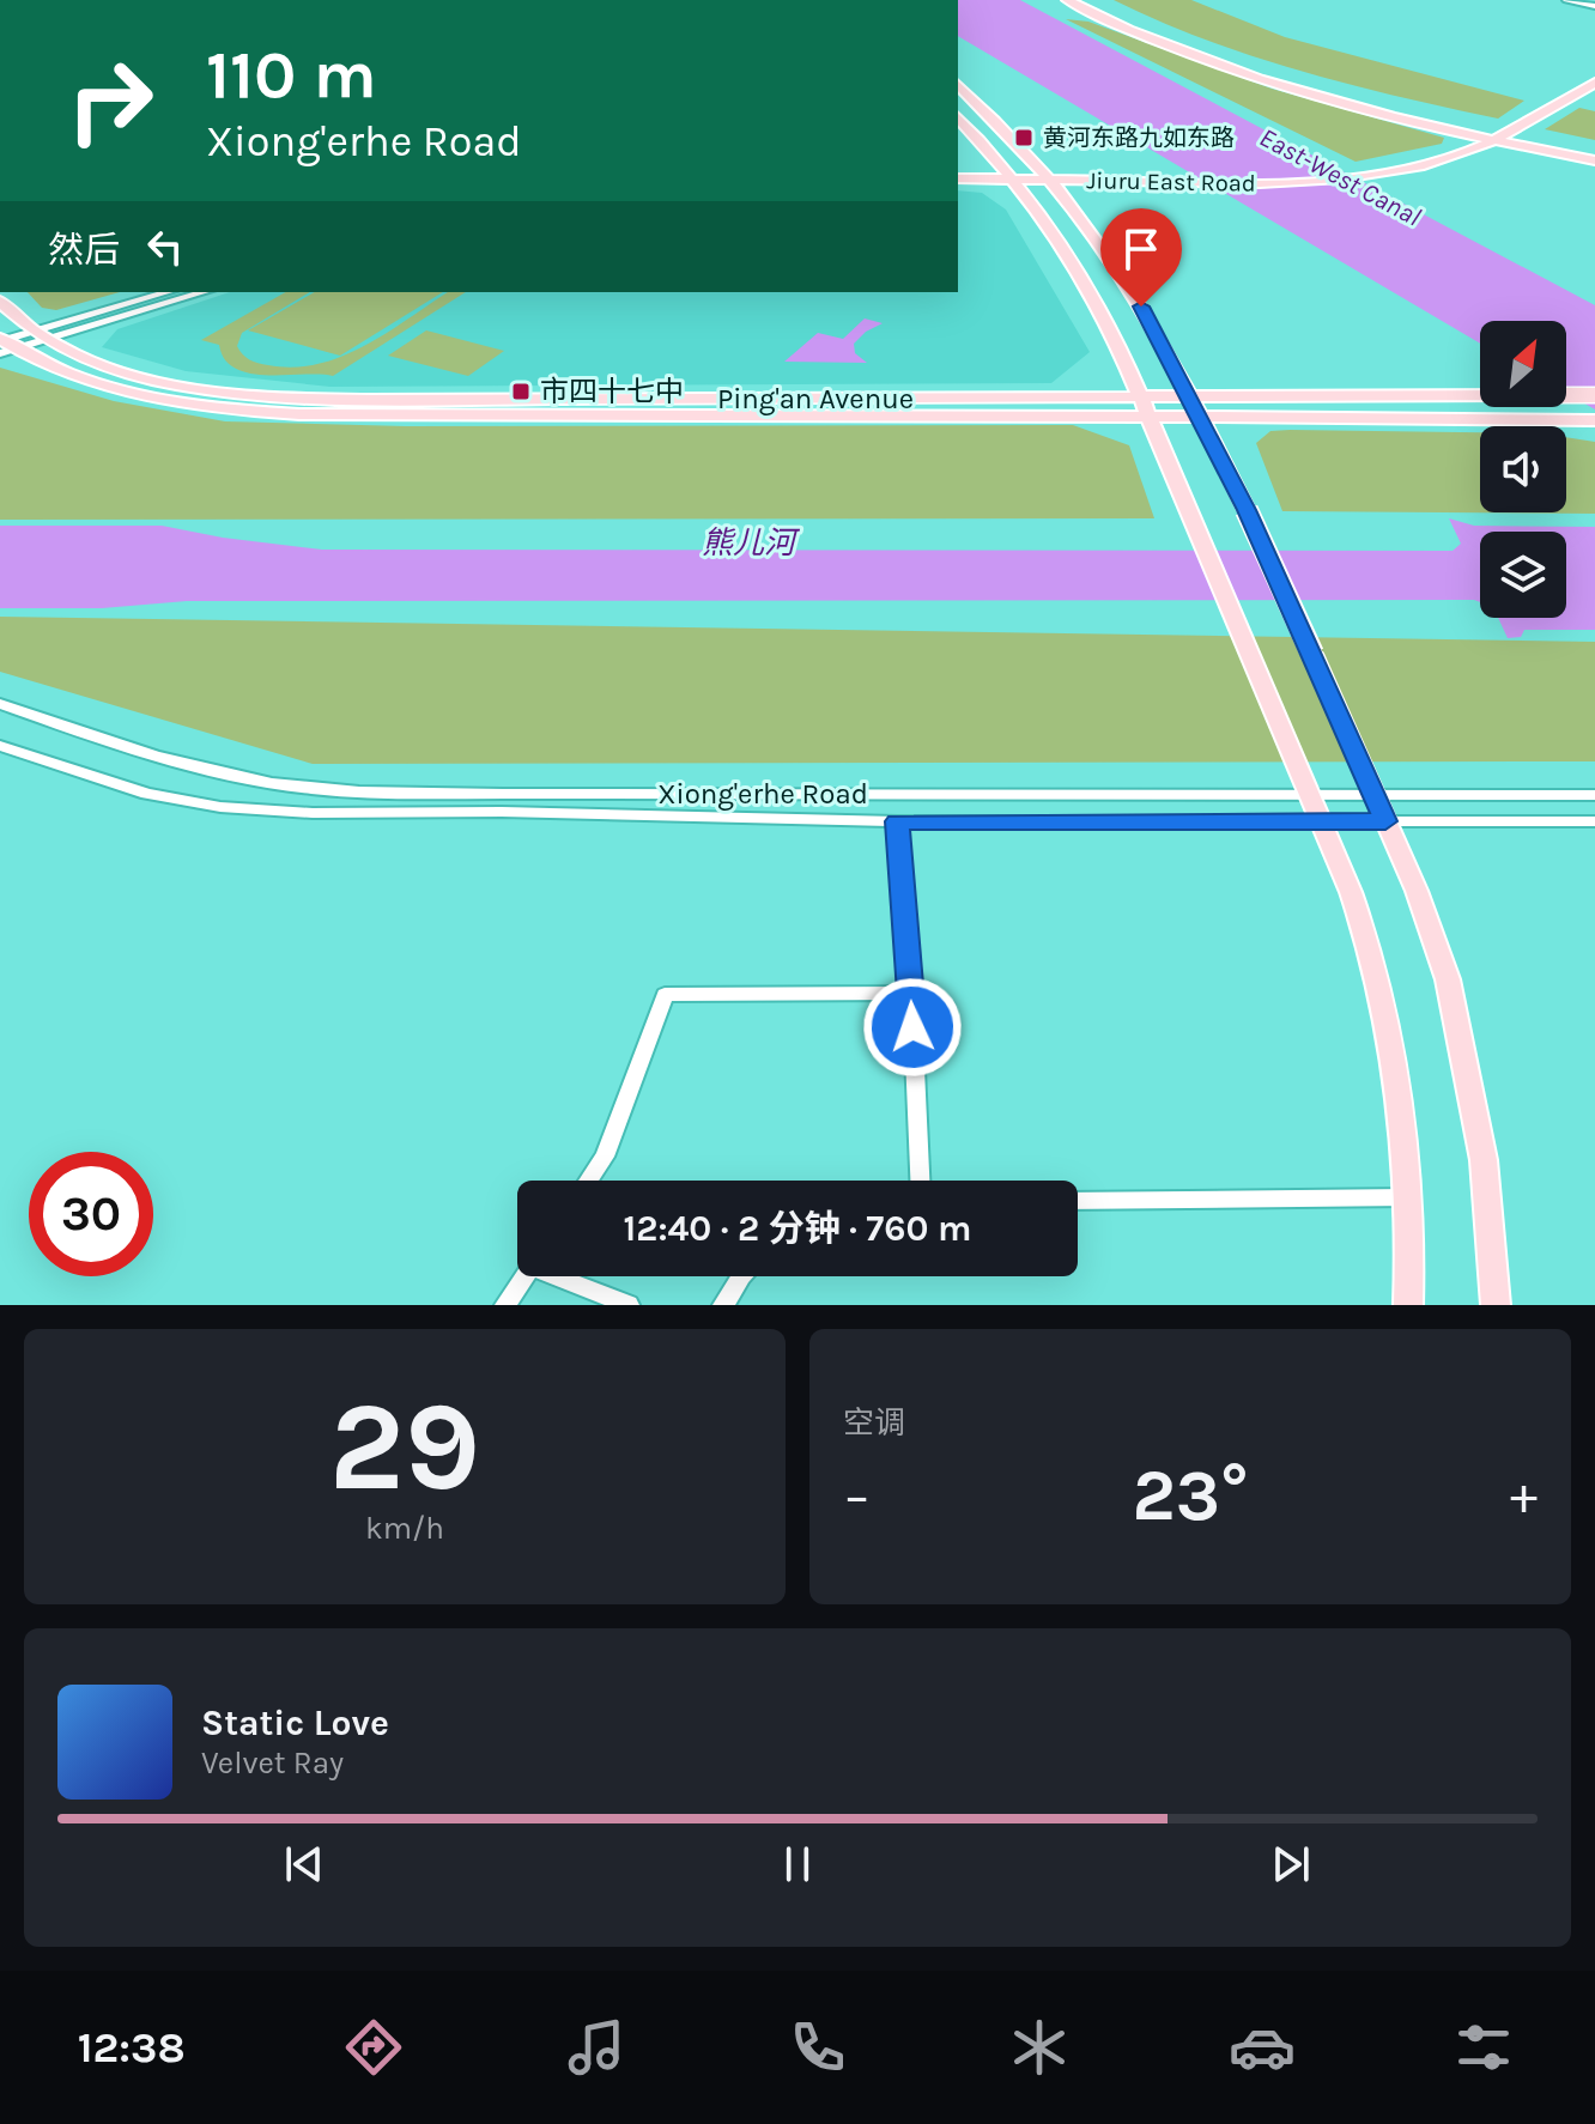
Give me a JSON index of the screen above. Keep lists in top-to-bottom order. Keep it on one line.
{"streets":{"main road":["Jiuru East Road","Ping'an Avenue"],"street":["Xiong'erhe Road"]},"water":["East-West Canal","熊儿河"],"places":{"transit":["黄河东路九如东路","市四十七中"]},"north":"top right","page":{"turn":["110 m","Xiong'erhe Road"],"then":"然后","limit":"30","trip":"12:40 · 2 分钟 · 760 m","tile":[["29","km/h"],"空调"],"heat":["−","23°","+"],"song":["Static Love","Velvet Ray"],"tabs":"12:38"}}
